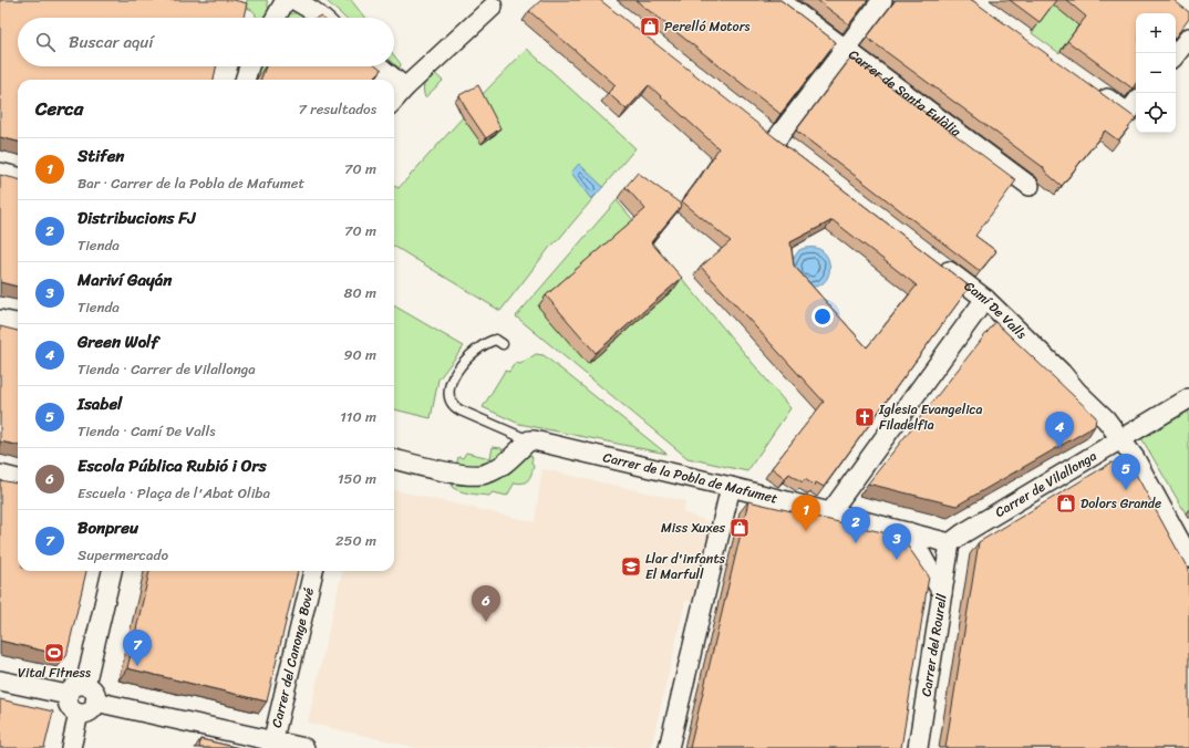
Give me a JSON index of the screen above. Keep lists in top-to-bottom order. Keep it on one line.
{"streets":{"street":["Carrer de Santa Eulàlia","Camí De Valls","Carrer de la Pobla de Mafumet","Carrer de Vilallonga","Carrer del Rourell","Carrer del Canonge Bové"]},"crossings":[["Camí De Valls","Carrer de Vilallonga"],["Carrer de la Pobla de Mafumet","Carrer de Vilallonga"],["Carrer de la Pobla de Mafumet","Carrer del Rourell"],["Carrer de Vilallonga","Carrer del Rourell"]],"places":{"shop":["Perelló Motors","Dolors Grande","Miss Xuxes"],"church":["Iglesia Evangelica Filadelfia"],"school or university":["Llar d'infants El Marfull"],"sports":["Vital Fitness"]},"page":{"map_buttons":["+","−"],"search":"Buscar aquí","heading":["Cerca","7 resultados"],"list":[{"mark":"1","name":"Stifen","note":"Bar · Carrer de la Pobla de Mafumet","value":"70 m"},{"mark":"2","name":"Distribucions FJ","note":"Tienda","value":"70 m"},{"mark":"3","name":"Mariví Gayán","note":"Tienda","value":"80 m"},{"mark":"4","name":"Green Wolf","note":"Tienda · Carrer de Vilallonga","value":"90 m"},{"mark":"5","name":"Isabel","note":"Tienda · Camí De Valls","value":"110 m"},{"mark":"6","name":"Escola Pública Rubió i Ors","note":"Escuela · Plaça de l'Abat Oliba","value":"150 m"},{"mark":"7","name":"Bonpreu","note":"Supermercado","value":"250 m"}],"pins":["4","5","1","2","3","6","7"]}}
